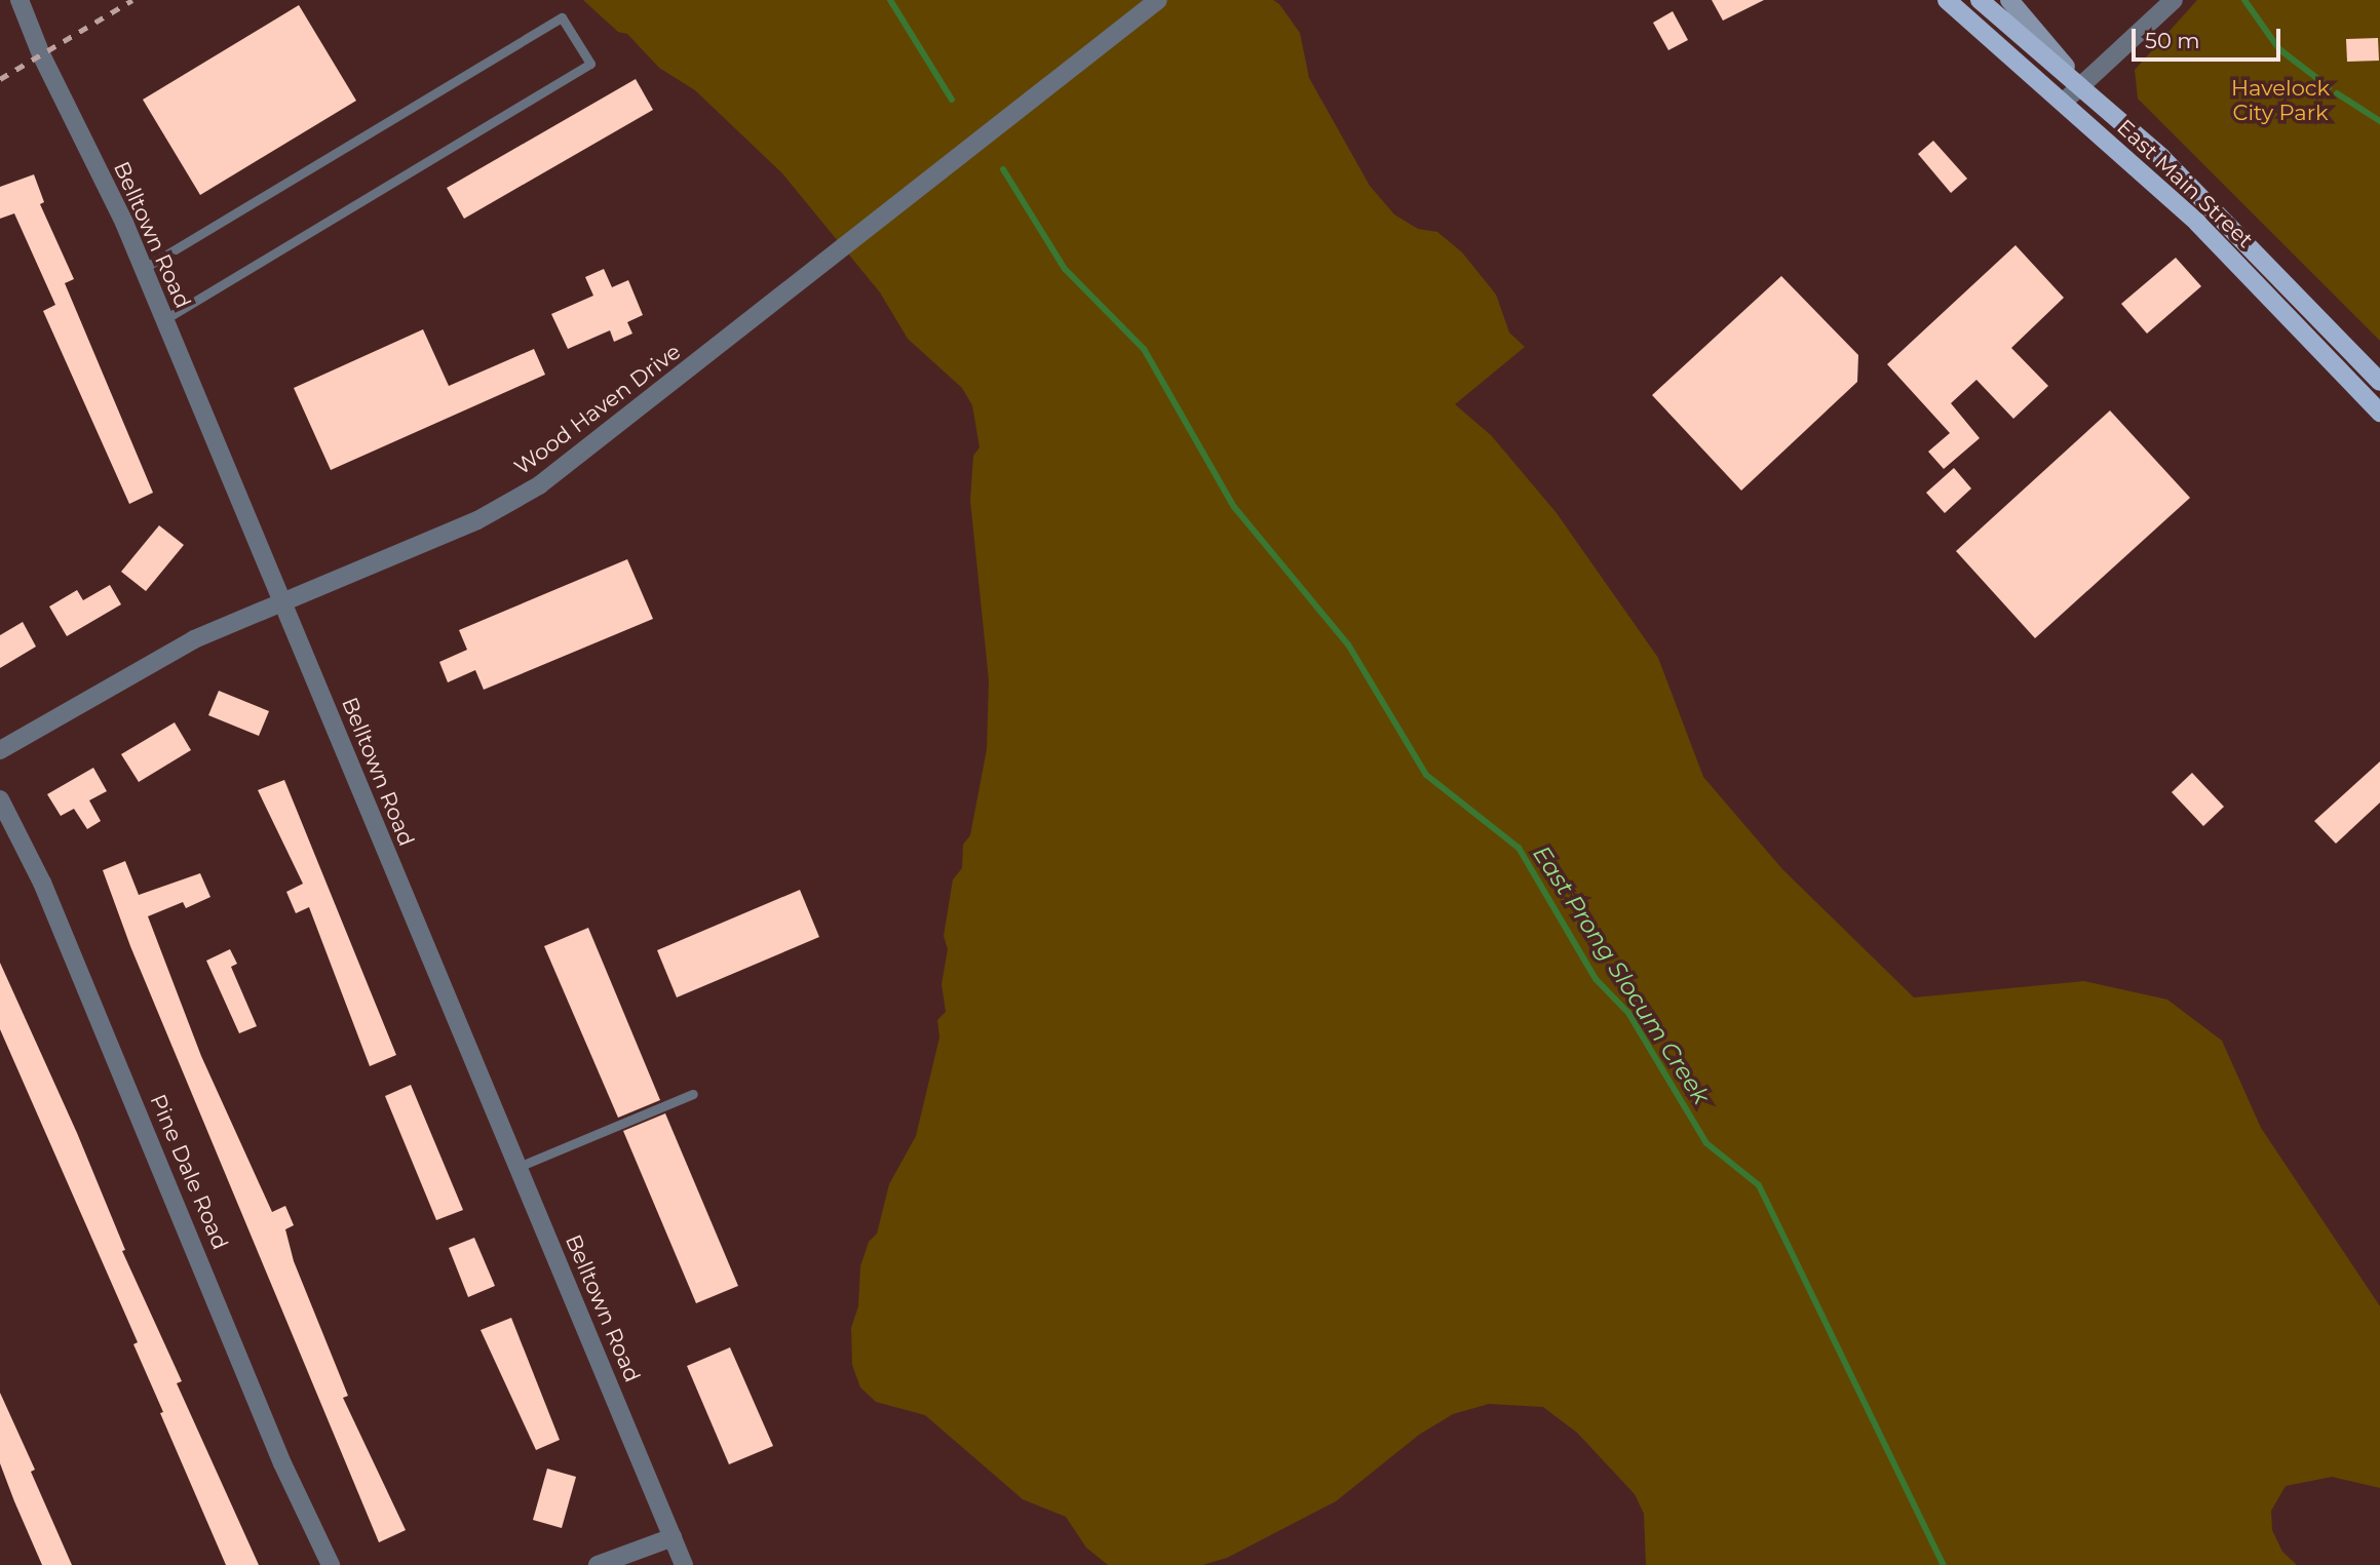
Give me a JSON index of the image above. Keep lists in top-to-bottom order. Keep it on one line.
{"streets":{"main road":["East Main Street"],"street":["Belltown Road","Wood Haven Drive","Pine Dale Road"]},"crossings":[["Belltown Road","Wood Haven Drive"]],"water":["East Prong Slocum Creek"],"parks":["Havelock City Park"],"scale_bar":"50 m"}
